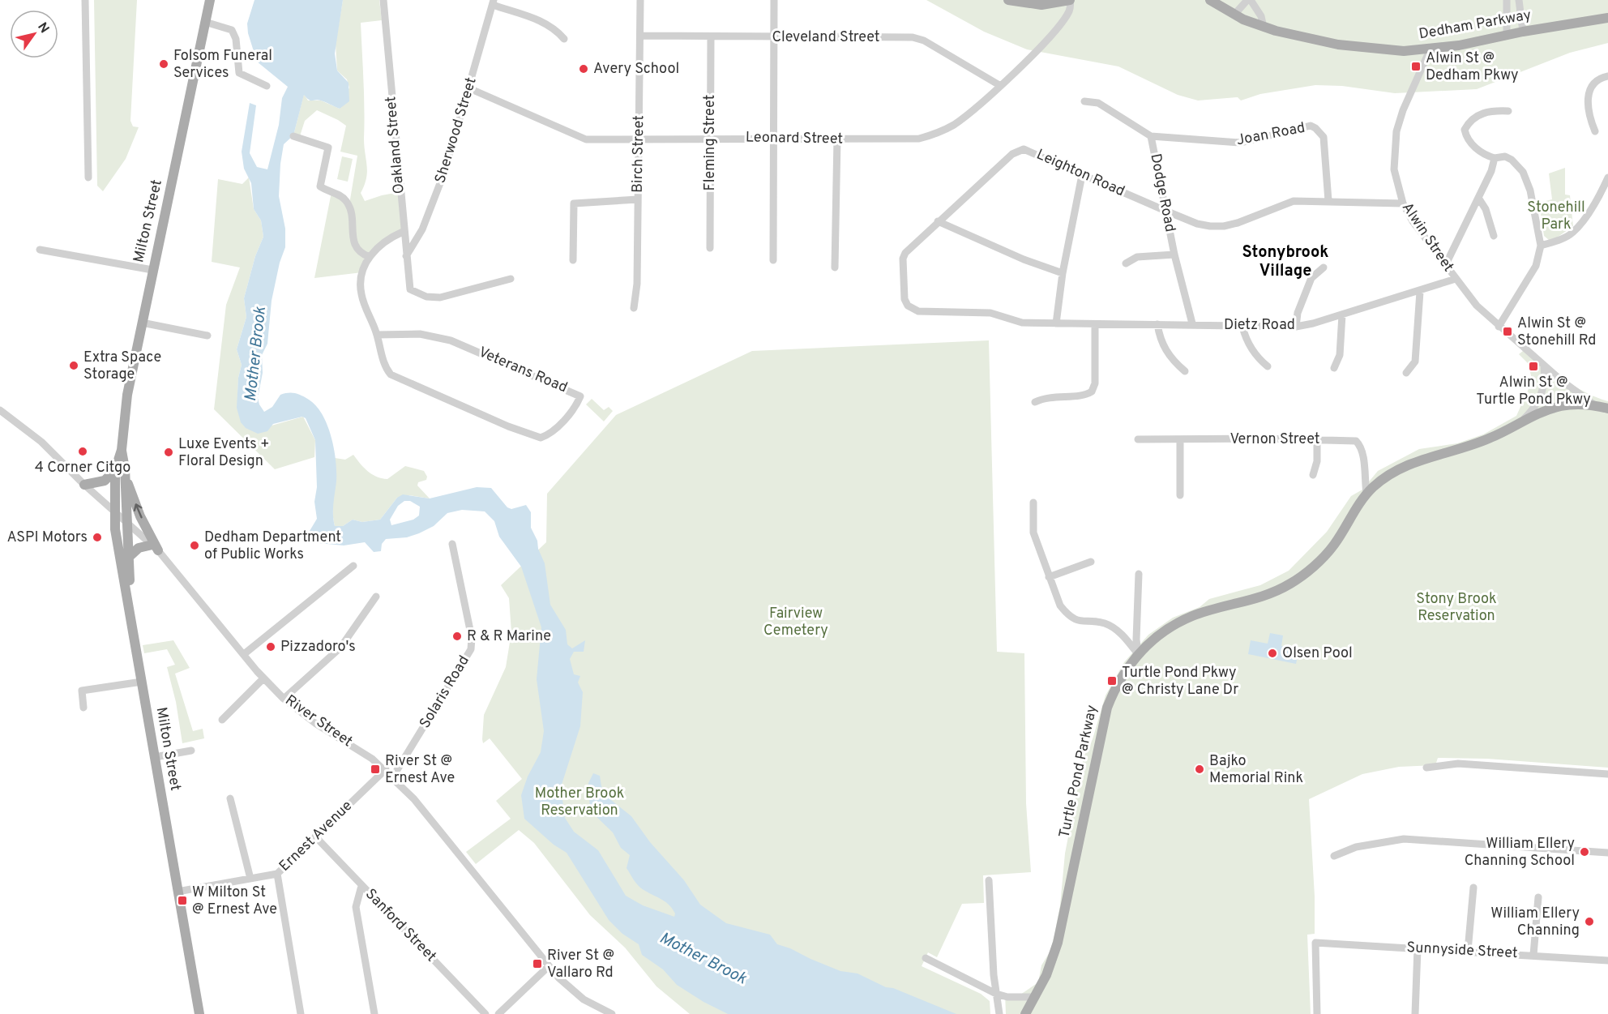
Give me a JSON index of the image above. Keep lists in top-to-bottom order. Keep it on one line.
{"streets":{"main road":["Dedham Parkway","Milton Street","Turtle Pond Parkway"],"street":["Cleveland Street","Sherwood Street","Joan Road","Leonard Street","Fleming Street","Oakland Street","Birch Street","Leighton Road","Dodge Road","Alwin Street","Dietz Road","Veterans Road","Vernon Street","Solaris Road","River Street","Ernest Avenue","Sanford Street","Sunnyside Street"]},"crossings":[["Dedham Parkway","Alwin Street"],["Cleveland Street","Leonard Street"],["Cleveland Street","Fleming Street"],["Cleveland Street","Birch Street"],["Sherwood Street","Leonard Street"],["Sherwood Street","Oakland Street"],["Joan Road","Leighton Road"],["Joan Road","Dodge Road"],["Leonard Street","Fleming Street"],["Leonard Street","Birch Street"],["Oakland Street","Veterans Road"],["Leighton Road","Dodge Road"],["Leighton Road","Alwin Street"],["Leighton Road","Dietz Road"],["Dodge Road","Dietz Road"],["Milton Street","River Street"],["Milton Street","Ernest Avenue"],["Alwin Street","Dietz Road"],["Alwin Street","Turtle Pond Parkway"],["Vernon Street","Turtle Pond Parkway"],["Solaris Road","River Street"],["River Street","Ernest Avenue"],["Ernest Avenue","Sanford Street"]],"districts":["Stonybrook Village"],"water":["Mother Brook"],"parks":["Stonehill Park","Stony Brook Reservation","Fairview Cemetery","Mother Brook Reservation"],"places":{"other":["Folsom Funeral Services","Avery School","Extra Space Storage","4 Corner Citgo","Luxe Events + Floral Design","ASPI Motors","Dedham Department of Public Works","R & R Marine","Pizzadoro's","Olsen Pool","Bajko Memorial Rink","William Ellery Channing School","William Ellery Channing"],"transit":["Alwin St @ Dedham Pkwy","Alwin St @ Stonehill Rd","Alwin St @ Turtle Pond Pkwy","Turtle Pond Pkwy @ Christy Lane Dr","River St @ Ernest Ave","W Milton St @ Ernest Ave","River St @ Vallaro Rd"]},"north":"top right"}
